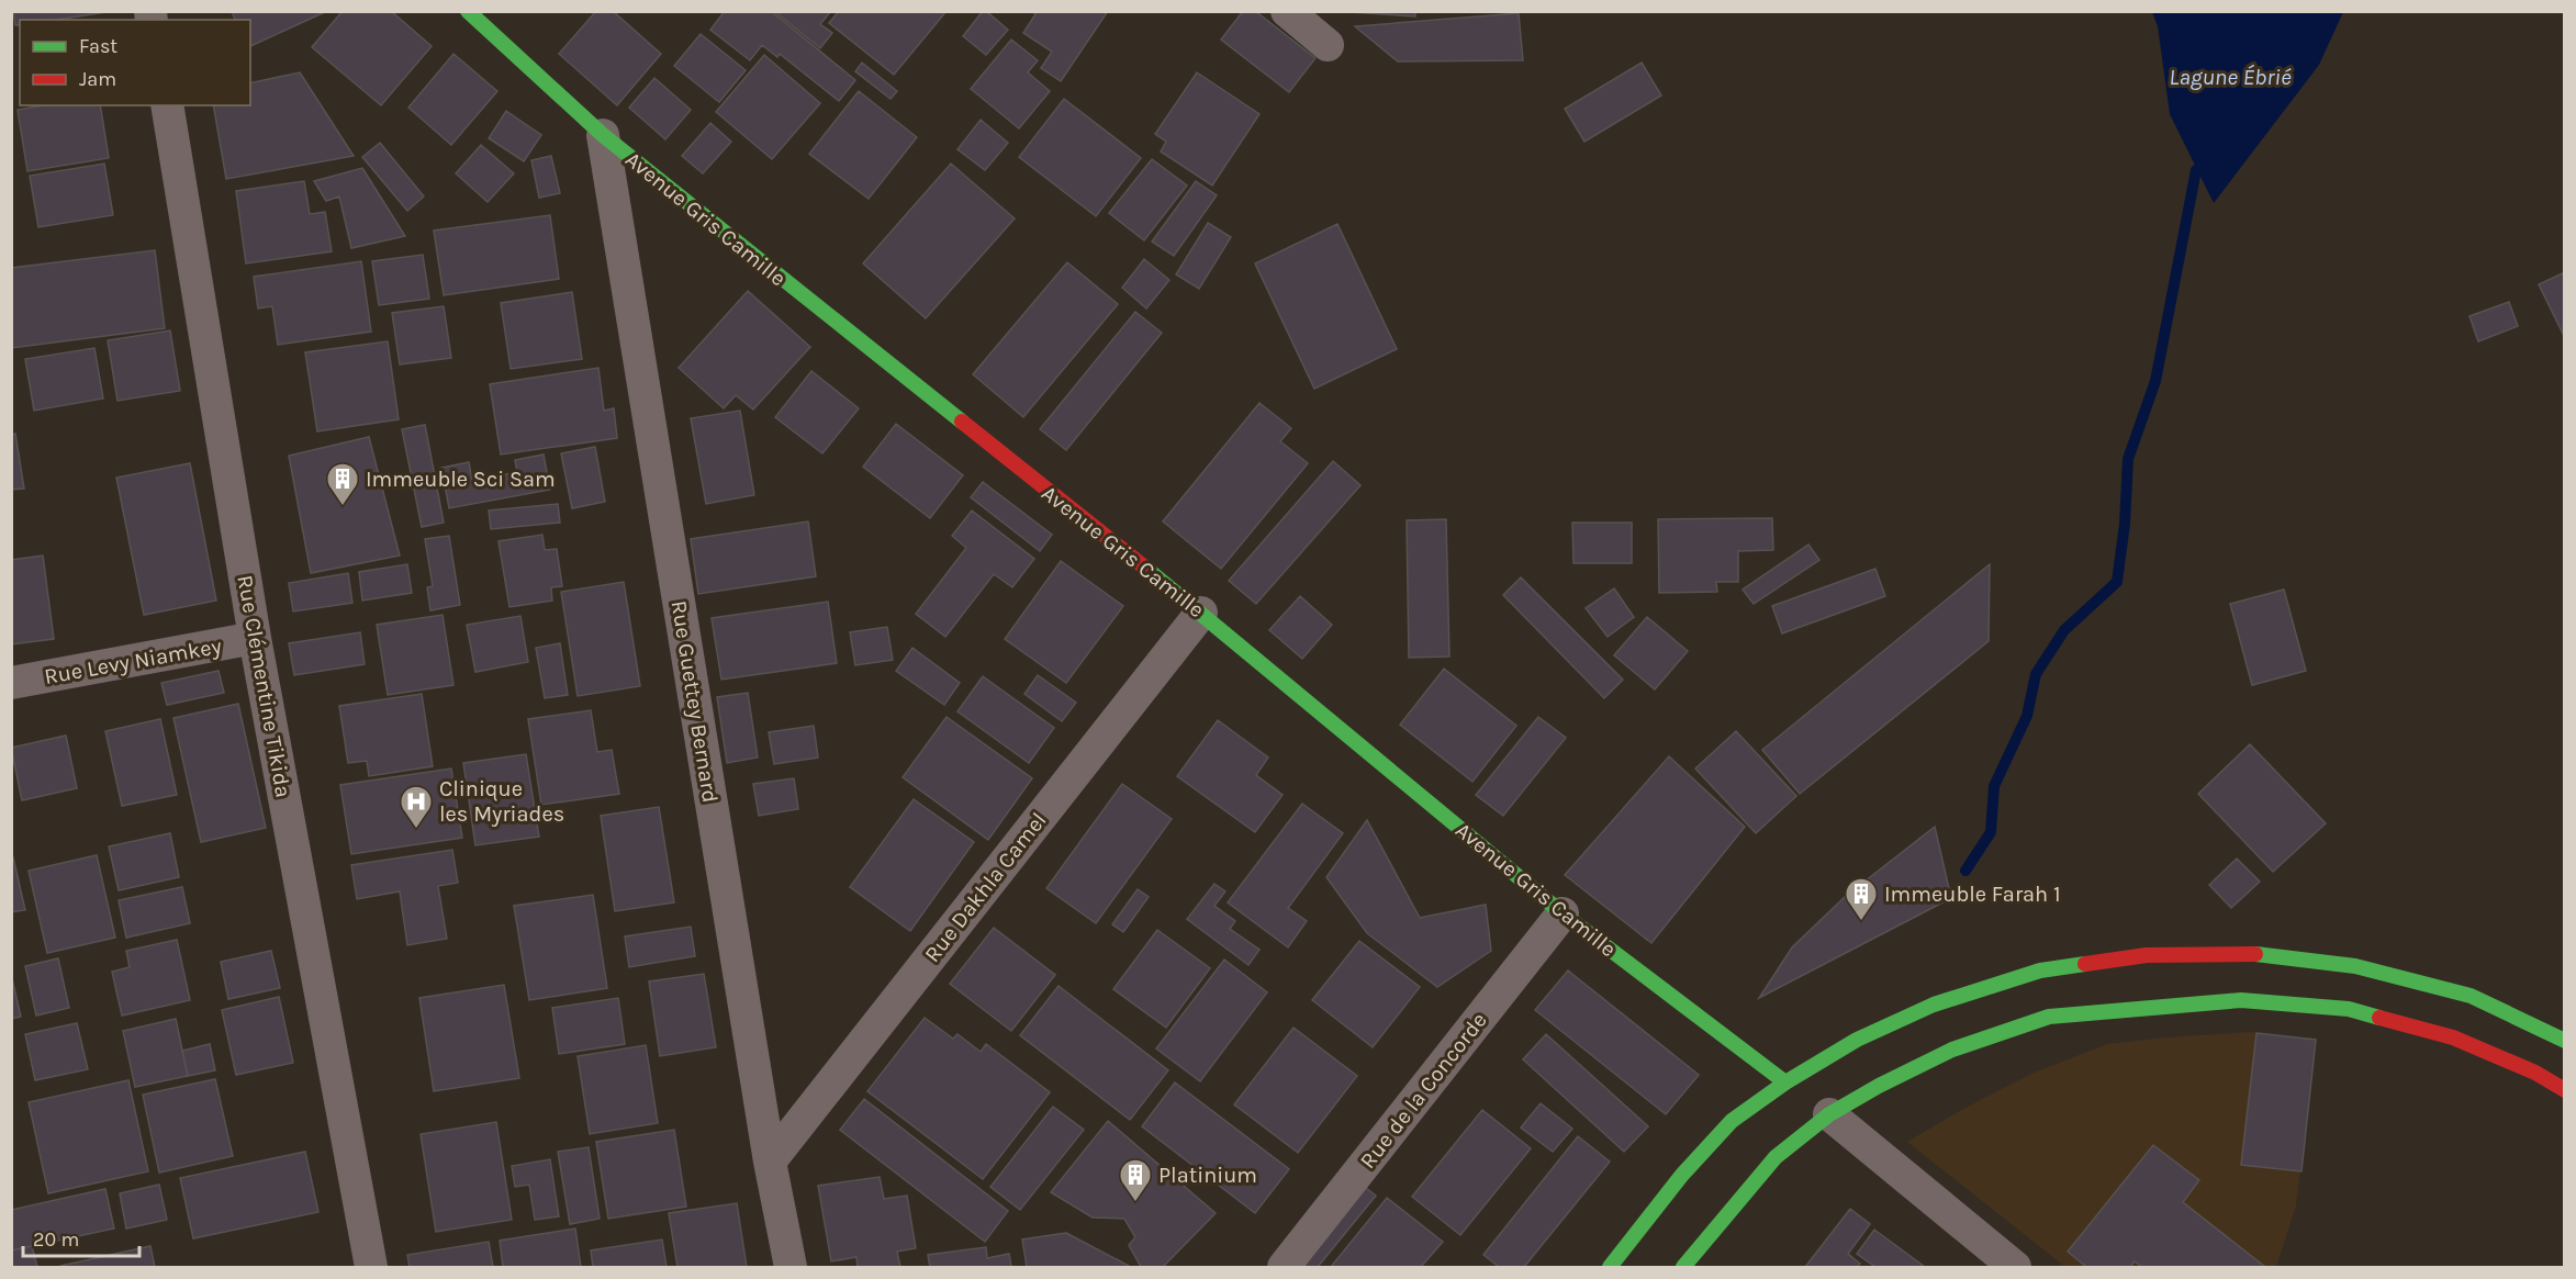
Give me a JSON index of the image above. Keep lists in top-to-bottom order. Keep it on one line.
{"streets":{"street":["Avenue Gris Camille","Rue Levy Niamkey","Rue Clémentine Tikida","Rue Guettey Bernard","Rue Dakhla Camel","Rue de la Concorde"]},"crossings":[["Avenue Gris Camille","Rue Guettey Bernard"],["Avenue Gris Camille","Rue Dakhla Camel"],["Avenue Gris Camille","Rue de la Concorde"],["Rue Levy Niamkey","Rue Clémentine Tikida"],["Rue Guettey Bernard","Rue Dakhla Camel"]],"water":["Lagune Ébrié"],"places":{"building":["Immeuble Sci Sam","Immeuble Farah 1","Platinium"],"hospital":["Clinique les Myriades"]},"legend":["Fast","Jam"],"scale_bar":"20 m"}
